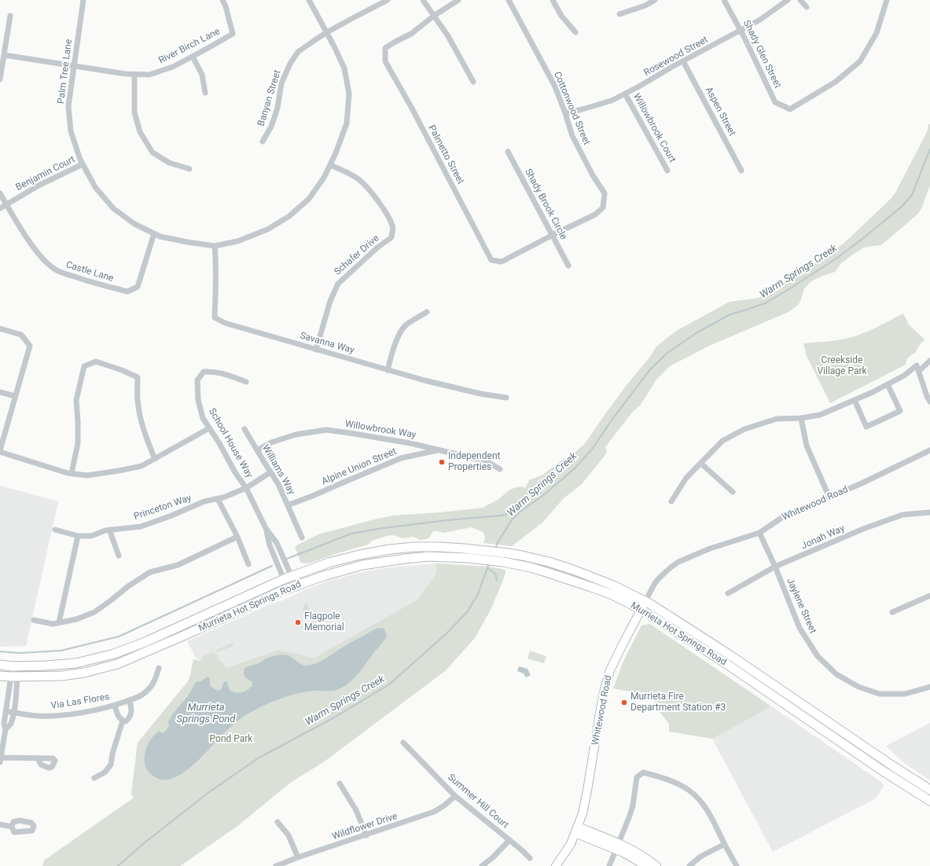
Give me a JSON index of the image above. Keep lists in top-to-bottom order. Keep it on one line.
{"streets":{"main road":["Whitewood Road","Murrieta Hot Springs Road"],"street":["River Birch Lane","Shady Glen Street","Rosewood Street","Palm Tree Lane","Banyan Street","Cottonwood Street","Aspen Street","Willowbrook Сourt","Palmetto Street","Benjamin Court","Shady Brook Circle","Schafer Drive","Castle Lane","Savanna Way","Willowbrook Way","School House Way","Alpine Union Street","Williams Way","Princeton Way","Jonah Way","Jaylene Street","Via Las Flores","Summer Hill Court","Wildflower Drive"]},"crossings":[["River Birch Lane","Palm Tree Lane"],["Shady Glen Street","Rosewood Street"],["Rosewood Street","Cottonwood Street"],["Rosewood Street","Aspen Street"],["Rosewood Street","Willowbrook Сourt"],["Palm Tree Lane","Banyan Street"],["Palm Tree Lane","Benjamin Court"],["Palm Tree Lane","Schafer Drive"],["Palm Tree Lane","Castle Lane"],["Palm Tree Lane","Savanna Way"],["Cottonwood Street","Palmetto Street"],["Cottonwood Street","Shady Brook Circle"],["Palmetto Street","Shady Brook Circle"],["Benjamin Court","Castle Lane"],["Schafer Drive","Savanna Way"],["Willowbrook Way","Alpine Union Street"],["Willowbrook Way","Williams Way"],["School House Way","Princeton Way"],["School House Way","Murrieta Hot Springs Road"],["Alpine Union Street","Williams Way"],["Williams Way","Princeton Way"],["Whitewood Road","Jaylene Street"],["Whitewood Road","Murrieta Hot Springs Road"],["Jonah Way","Jaylene Street"],["Summer Hill Court","Wildflower Drive"]],"water":["Warm Springs Creek","Murrieta Springs Pond"],"parks":["Creekside Village Park","Pond Park"],"places":["Independent Properties","Flagpole Memorial","Murrieta Fire Department Station #3"]}
